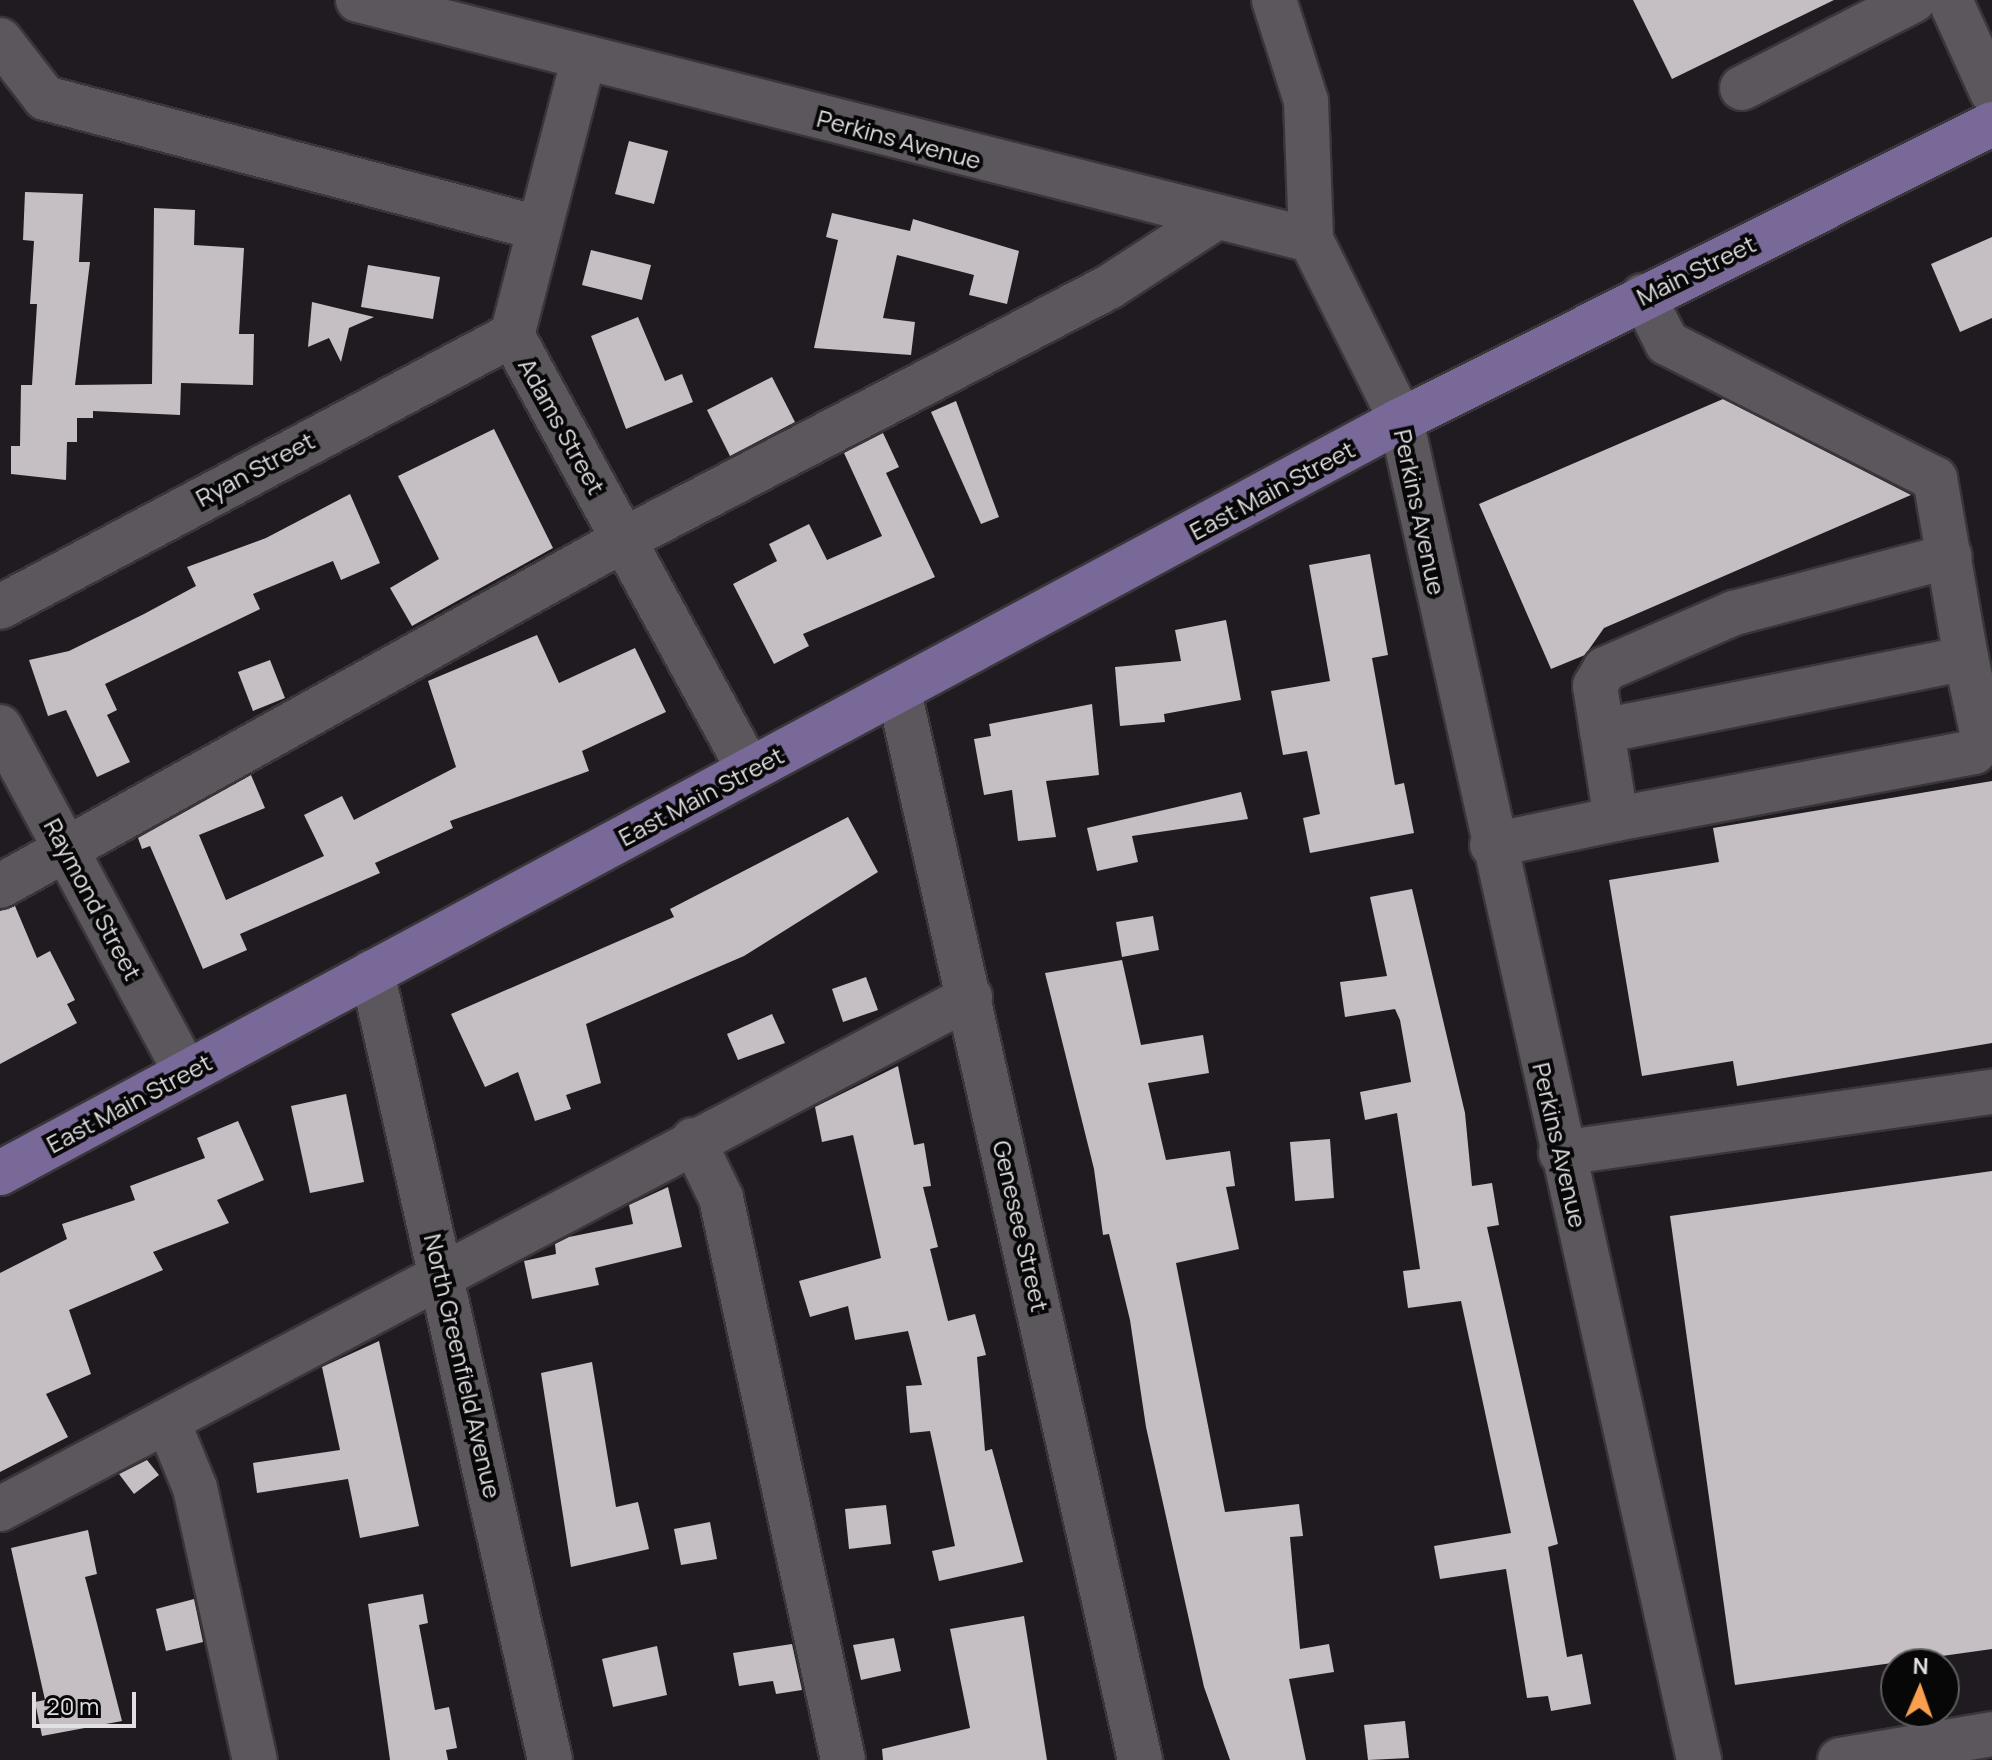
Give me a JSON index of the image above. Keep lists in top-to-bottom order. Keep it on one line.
{"streets":{"main road":["Main Street","East Main Street"],"street":["Perkins Avenue","Adams Street","Ryan Street","Raymond Street","Genesee Street","North Greenfield Avenue"]},"crossings":[["Perkins Avenue","Main Street"],["Perkins Avenue","Adams Street"],["Perkins Avenue","East Main Street"],["Main Street","East Main Street"],["Adams Street","Ryan Street"],["Adams Street","East Main Street"],["East Main Street","Raymond Street"],["East Main Street","Genesee Street"],["East Main Street","North Greenfield Avenue"]],"scale_bar":"20 m","north":"top"}
